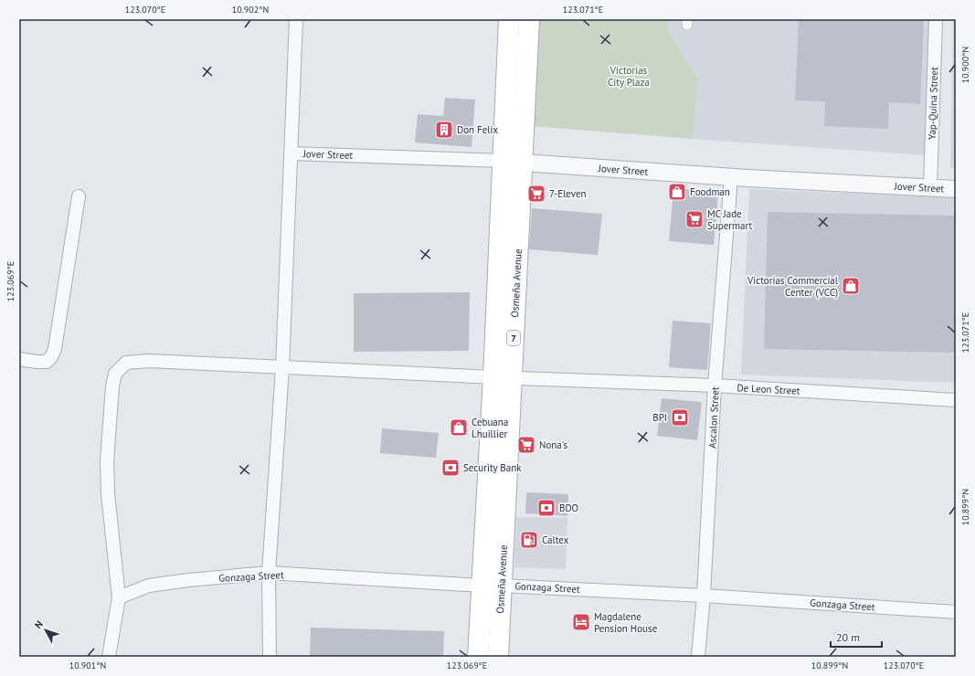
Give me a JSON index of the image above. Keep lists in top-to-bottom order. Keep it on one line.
{"streets":{"main road":["Osmeña Avenue","7"],"street":["Yap-Quina Street","Jover Street","De Leon Street","Ascalon Street","Gonzaga Street"]},"crossings":[["Yap-Quina Street","Jover Street"],["Jover Street","Osmeña Avenue"],["Jover Street","Ascalon Street"],["Osmeña Avenue","De Leon Street"],["Osmeña Avenue","Gonzaga Street"],["De Leon Street","Ascalon Street"],["De Leon Street","Gonzaga Street"],["Ascalon Street","Gonzaga Street"]],"parks":["Victorias City Plaza"],"places":{"building":["Don Felix"],"shop":["Foodman","Victorias Commercial Center (VCC)","Cebuana Lhuillier"],"supermarket":["7-Eleven","MC Jade Supermart","Nona's"],"bank":["BPI","Security Bank","BDO"],"fuel station":["Caltex"],"hotel":["Magdalene Pension House"]},"scale_bar":"20 m","north":"top left","coordinates":["123.070°E","10.902°N","123.071°E","10.900°N","123.069°E","10.899°N","10.901°N"]}
